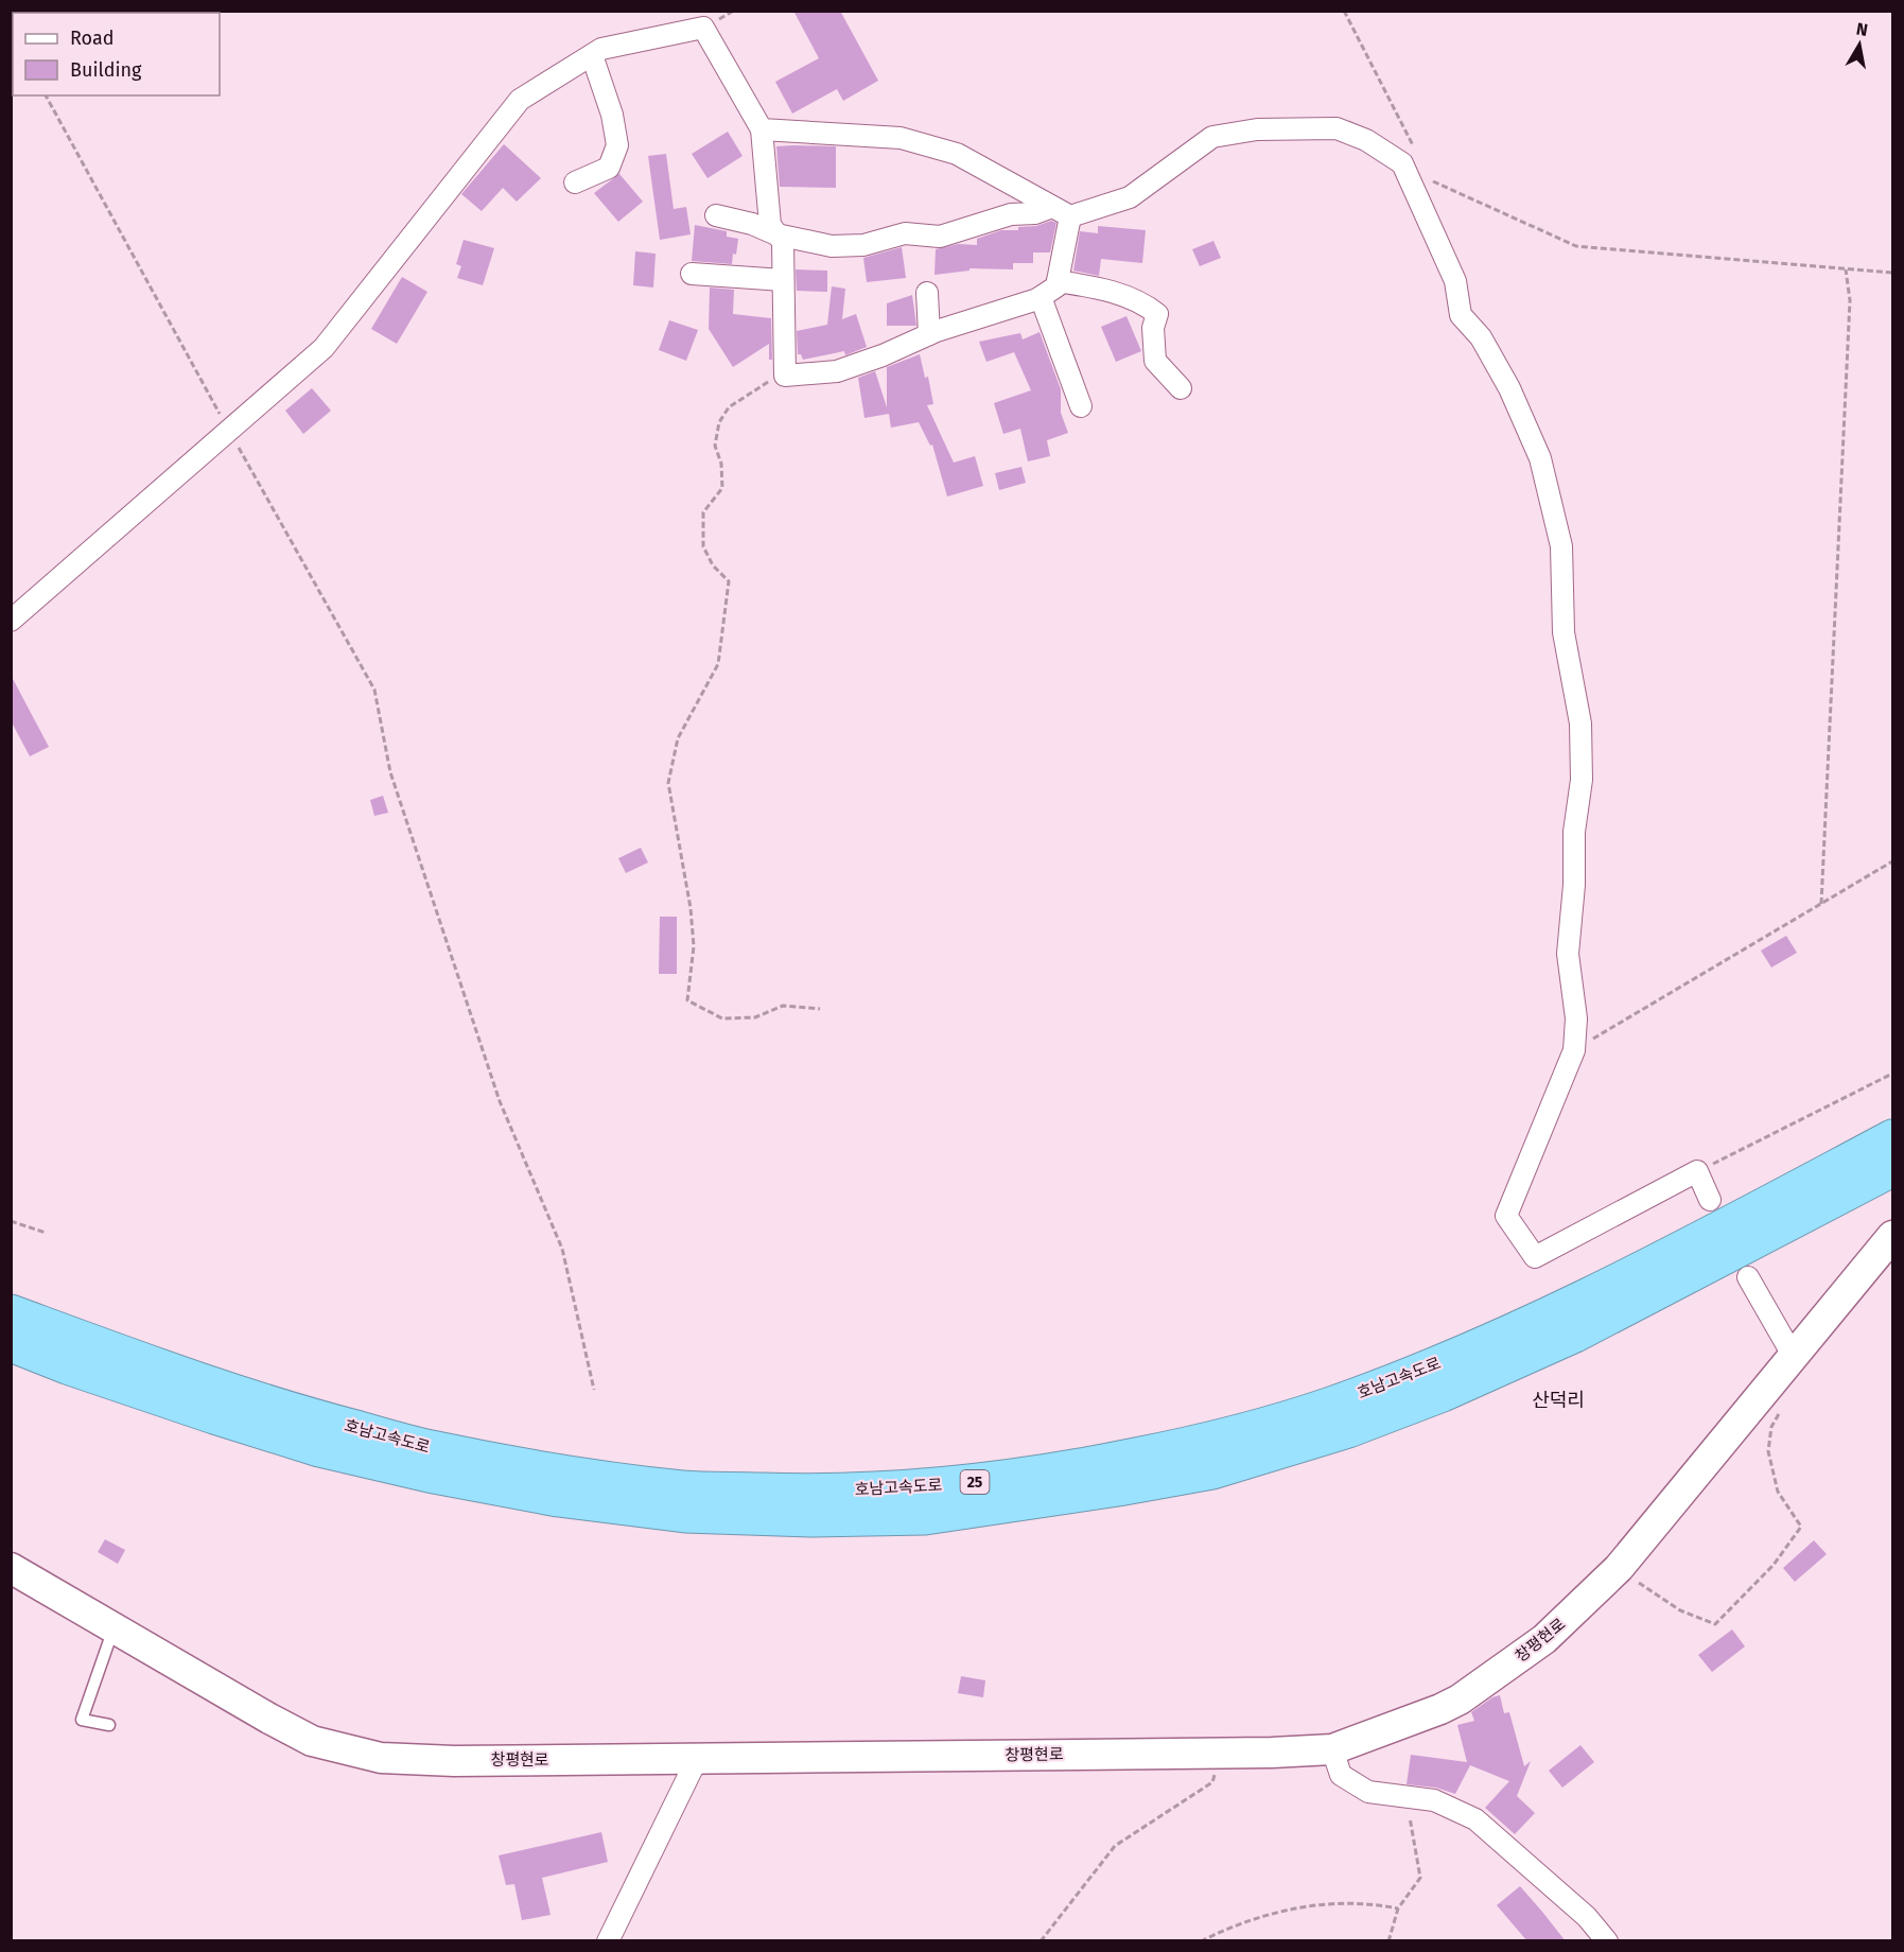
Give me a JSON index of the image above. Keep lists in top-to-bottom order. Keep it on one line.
{"streets":{"highway":["호남고속도로","25"],"main road":["창평현로"]},"districts":["산덕리"],"legend":["Road","Building"],"north":"top"}
